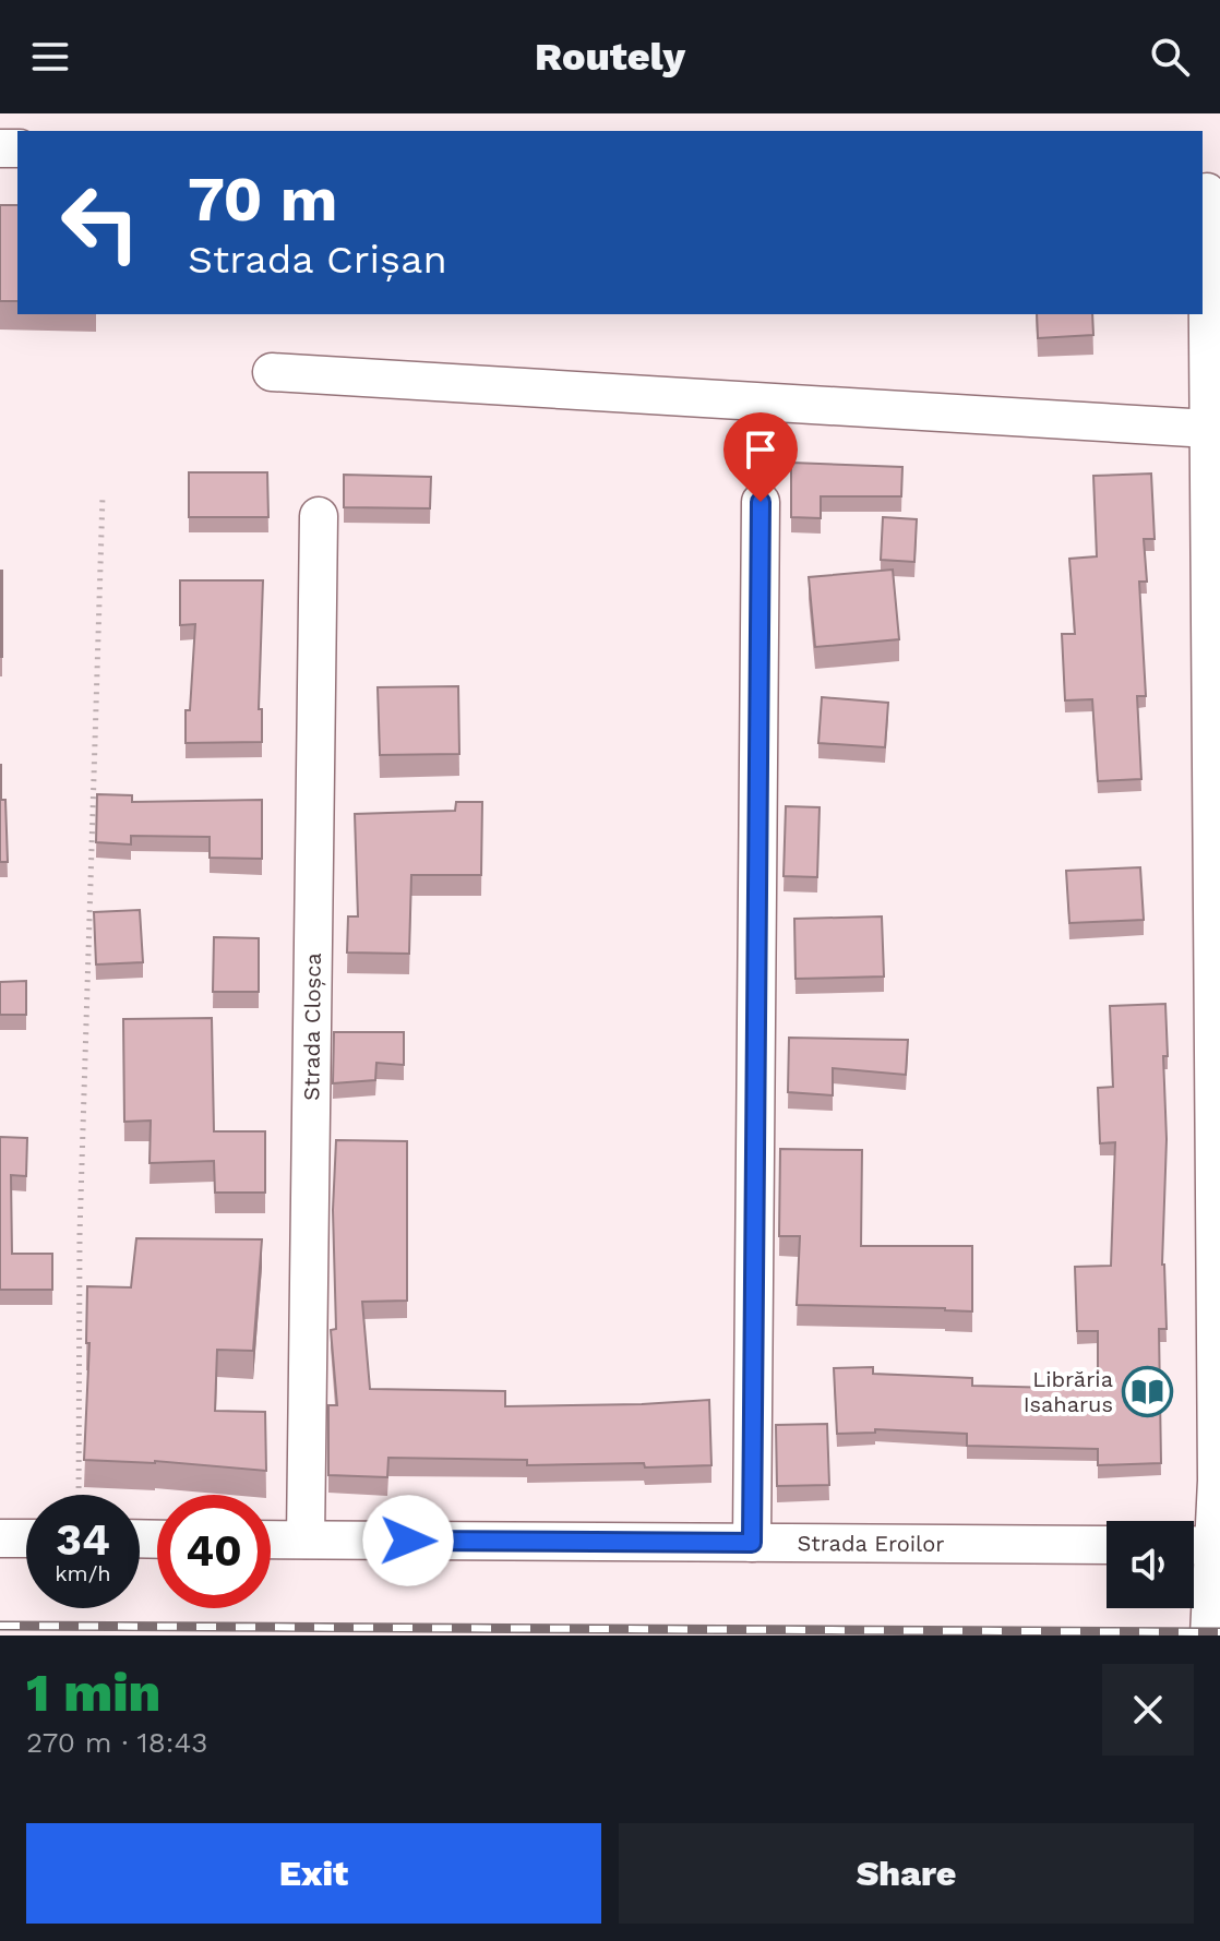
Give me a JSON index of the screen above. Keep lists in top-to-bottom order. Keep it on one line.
{"streets":{"street":["Strada Cloșca","Strada Eroilor"]},"crossings":[["Strada Cloșca","Strada Eroilor"]],"places":{"library":["Librăria Isaharus"]},"page":{"header":"Routely","turn":["70 m","Strada Crișan"],"speed":"34 km/h","limit":"40","heading":["1 min","270 m · 18:43"],"buttons":["Exit","Share"]}}
